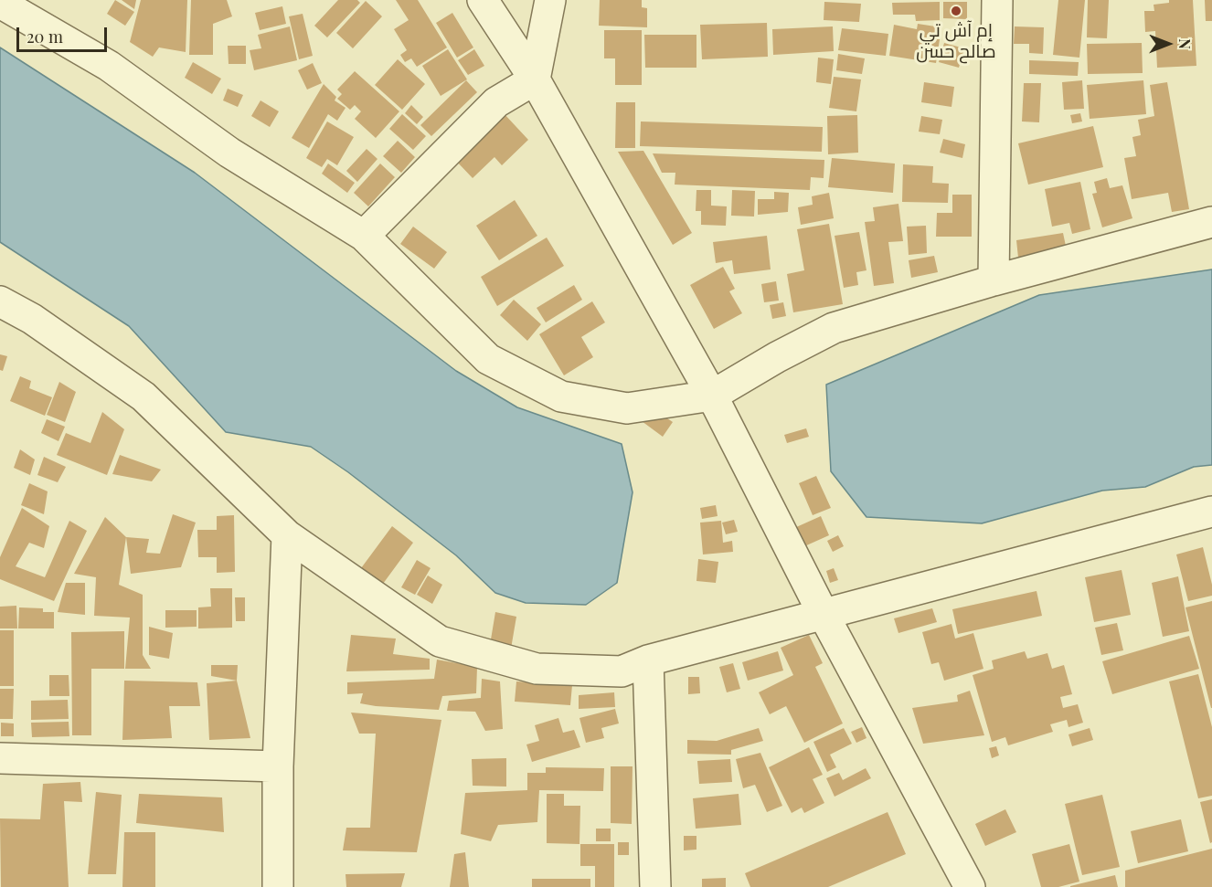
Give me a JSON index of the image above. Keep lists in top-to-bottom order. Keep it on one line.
{"places":["إم آش تي صالح حسن"],"scale_bar":"20 m","north":"right"}
